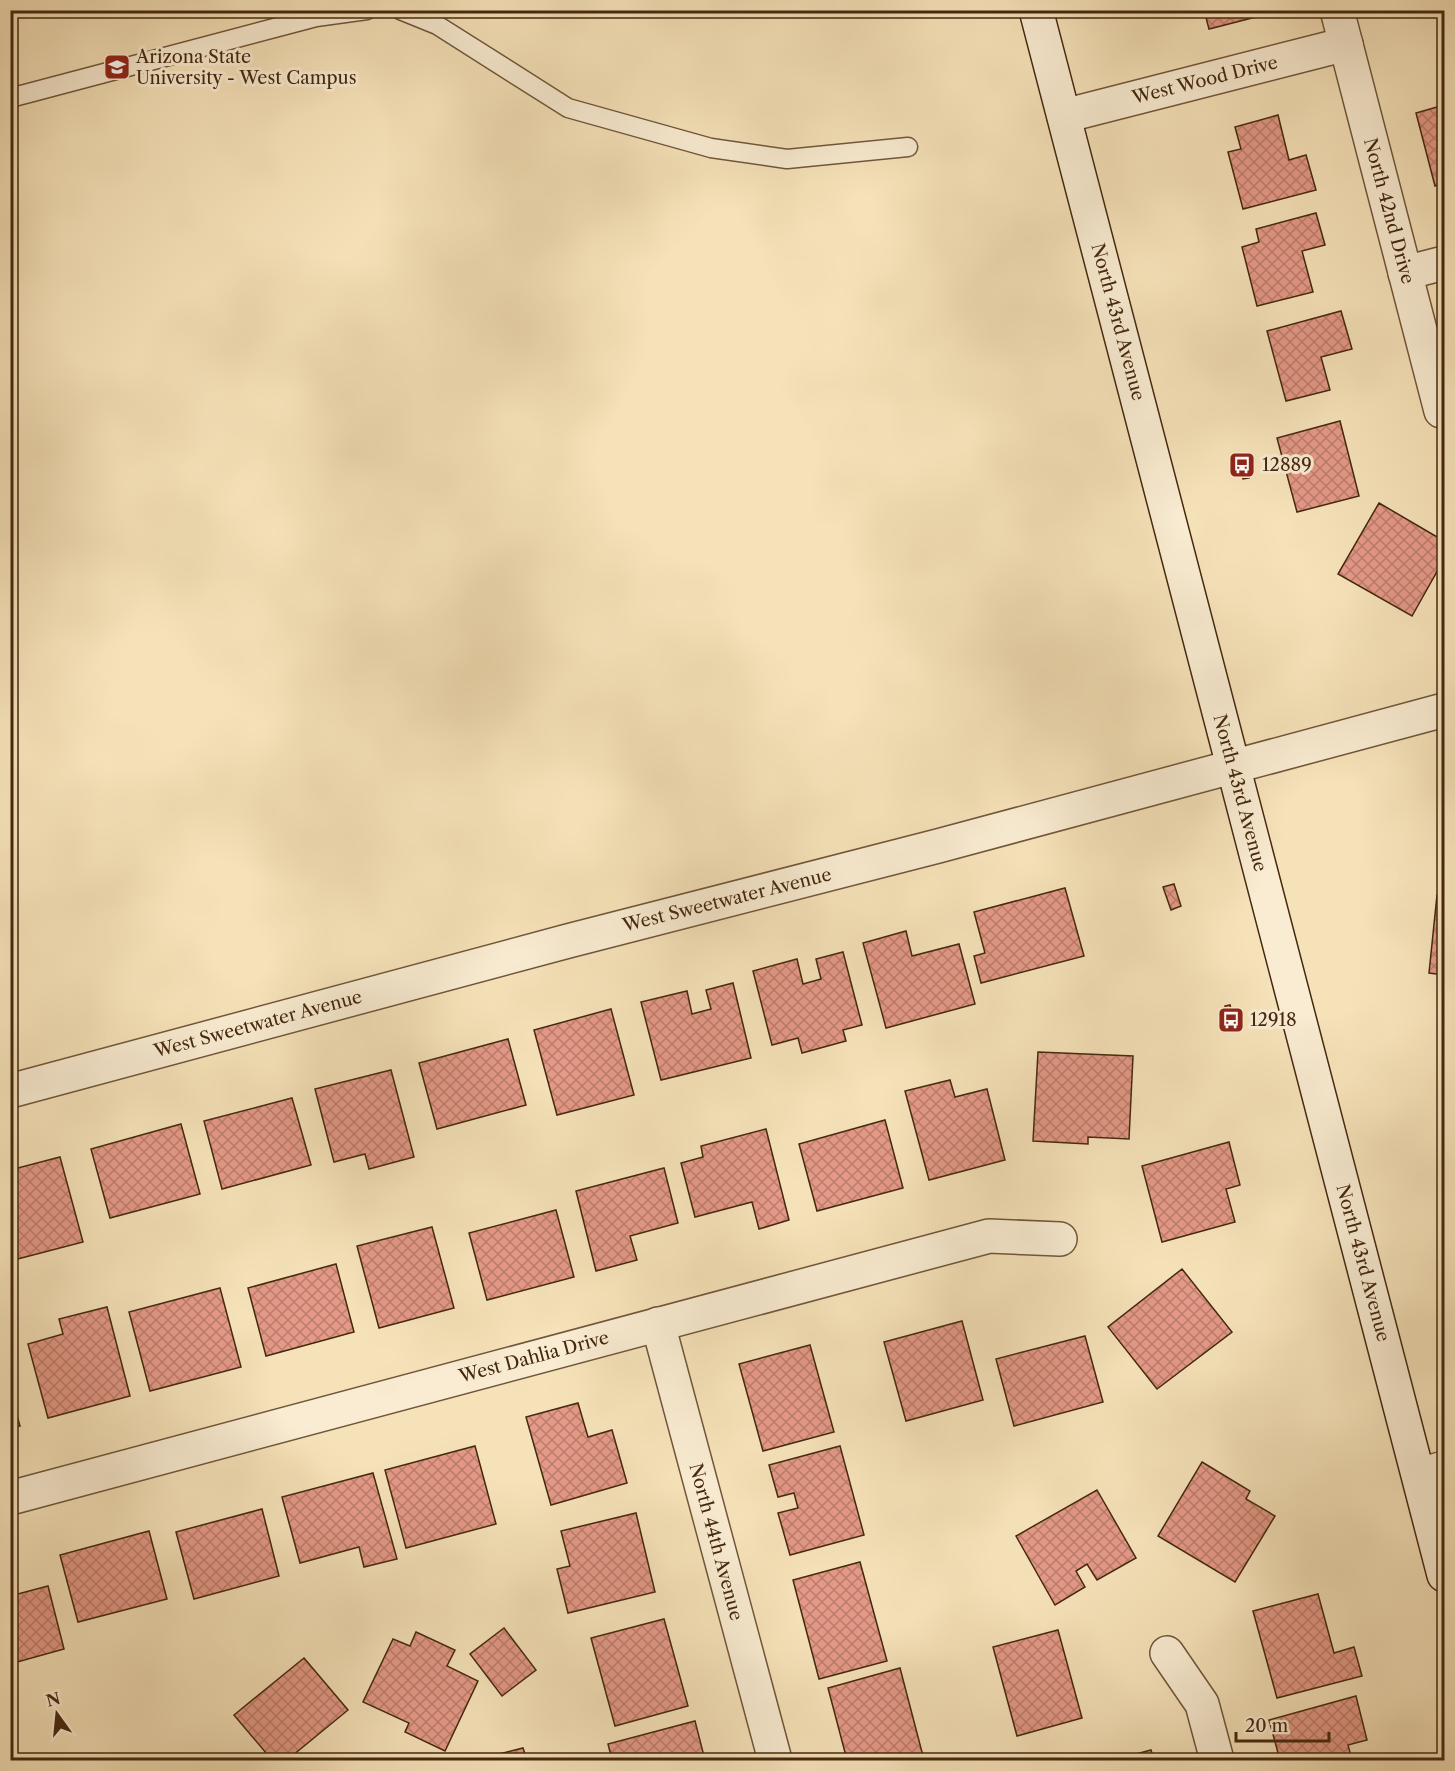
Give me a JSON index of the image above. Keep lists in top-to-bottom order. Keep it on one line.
{"streets":{"street":["West Wood Drive","North 42nd Drive","North 43rd Avenue","West Sweetwater Avenue","West Dahlia Drive","North 44th Avenue"]},"crossings":[["West Wood Drive","North 42nd Drive"],["West Wood Drive","North 43rd Avenue"],["North 43rd Avenue","West Sweetwater Avenue"],["West Dahlia Drive","North 44th Avenue"]],"places":{"school or university":["Arizona State University - West Campus"],"bus stop":["12889","12918"]},"scale_bar":"20 m","north":"top"}
